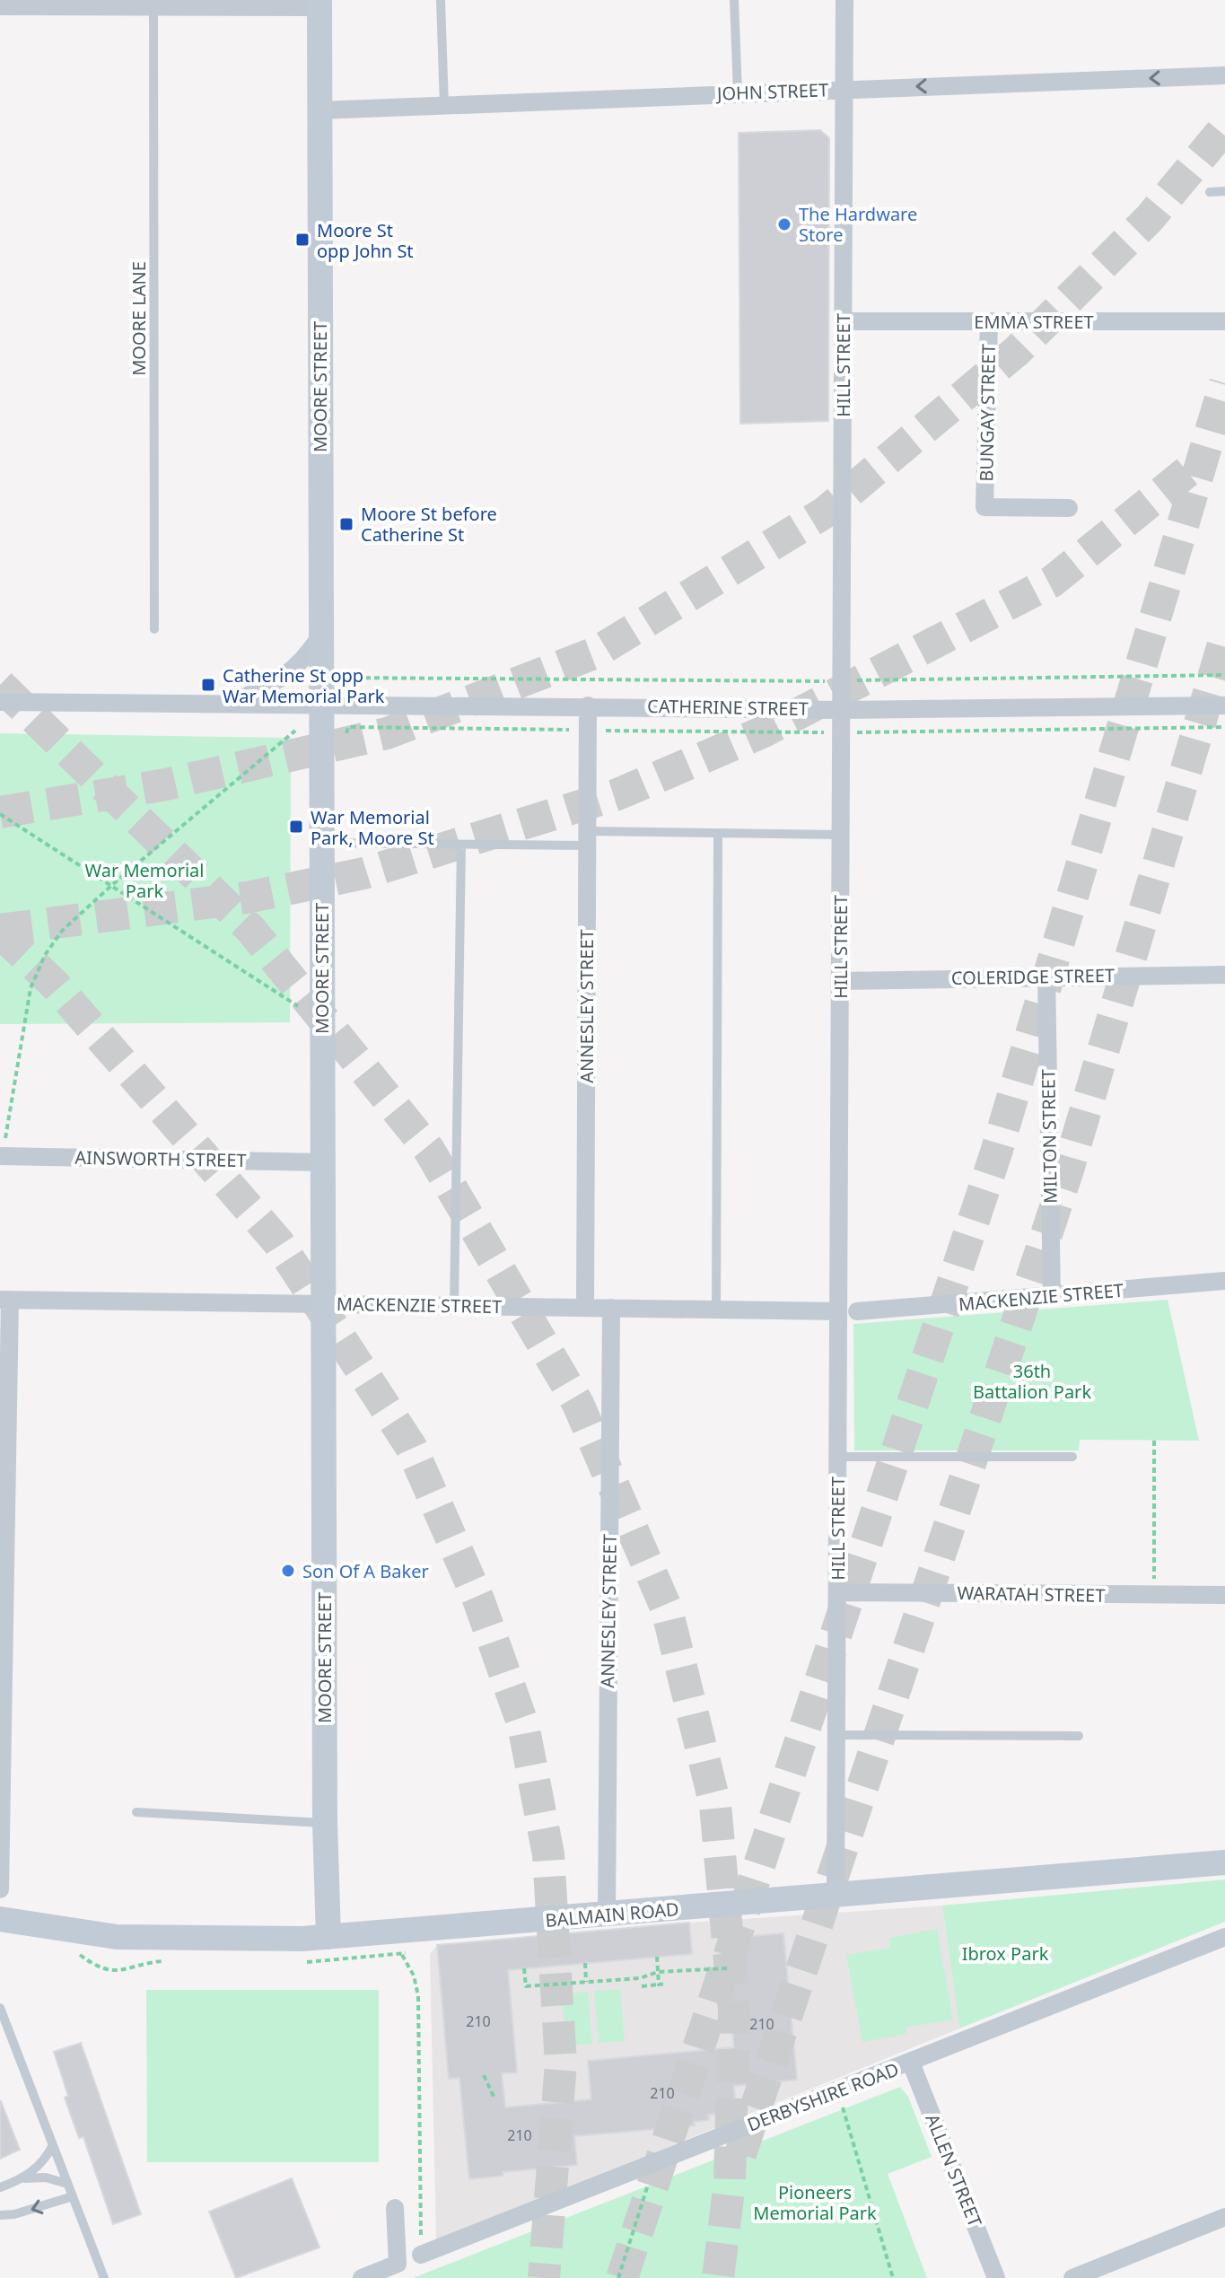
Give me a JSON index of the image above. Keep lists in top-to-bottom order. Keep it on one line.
{"streets":{"main road":["MOORE STREET","BALMAIN ROAD"],"street":["JOHN STREET","EMMA STREET","HILL STREET","BUNGAY STREET","CATHERINE STREET","COLERIDGE STREET","ANNESLEY STREET","MILTON STREET","AINSWORTH STREET","MACKENZIE STREET","WARATAH STREET","DERBYSHIRE ROAD","ALLEN STREET"],"lane":["MOORE LANE"]},"crossings":[["JOHN STREET","HILL STREET"],["JOHN STREET","MOORE STREET"],["EMMA STREET","HILL STREET"],["EMMA STREET","BUNGAY STREET"],["HILL STREET","CATHERINE STREET"],["HILL STREET","COLERIDGE STREET"],["HILL STREET","MACKENZIE STREET"],["HILL STREET","WARATAH STREET"],["HILL STREET","BALMAIN ROAD"],["MOORE STREET","CATHERINE STREET"],["MOORE STREET","AINSWORTH STREET"],["MOORE STREET","MACKENZIE STREET"],["MOORE STREET","BALMAIN ROAD"],["CATHERINE STREET","ANNESLEY STREET"],["COLERIDGE STREET","MILTON STREET"],["ANNESLEY STREET","MACKENZIE STREET"],["ANNESLEY STREET","BALMAIN ROAD"],["MILTON STREET","MACKENZIE STREET"],["DERBYSHIRE ROAD","ALLEN STREET"]],"one_way":["JOHN STREET"],"parks":["War Memorial Park","36th Battalion Park","Ibrox Park","Pioneers Memorial Park"],"places":{"other":["The Hardware Store","Son Of A Baker"],"transit":["Moore St opp John St","Moore St before Catherine St","Catherine St opp War Memorial Park","War Memorial Park, Moore St"]},"house_numbers":["210","210","210","210"]}
